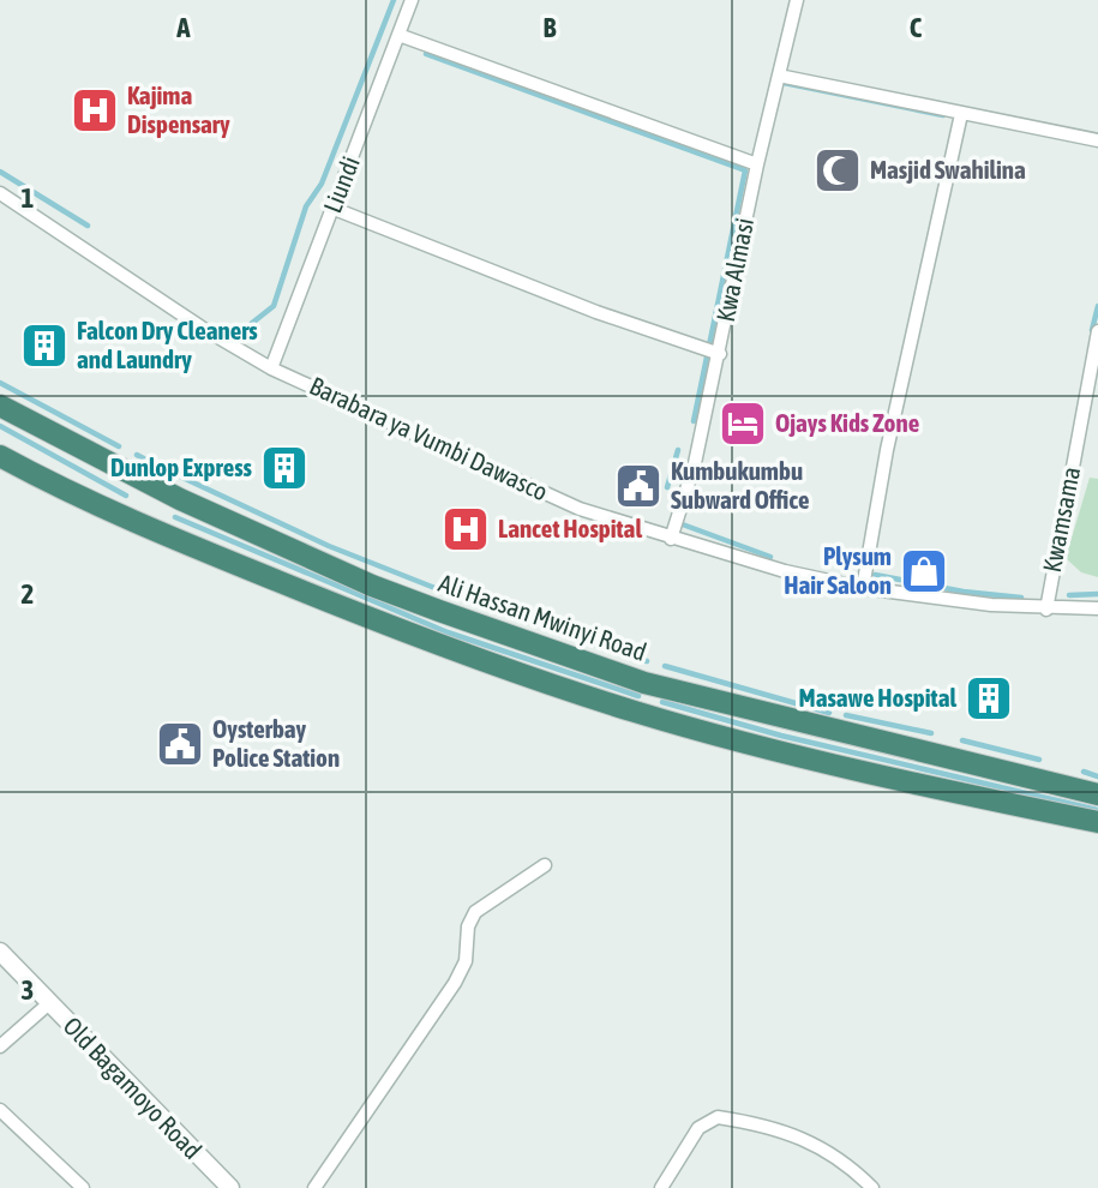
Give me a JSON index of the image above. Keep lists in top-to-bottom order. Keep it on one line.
{"streets":{"highway":["Ali Hassan Mwinyi Road"],"street":["Liundi","Kwa Almasi","Barabara ya Vumbi Dawasco","Kwamsama","Old Bagamoyo Road"]},"crossings":[["Liundi","Barabara ya Vumbi Dawasco"],["Kwa Almasi","Barabara ya Vumbi Dawasco"],["Barabara ya Vumbi Dawasco","Kwamsama"]],"places":{"hospital":["Kajima Dispensary","Lancet Hospital"],"mosque":["Masjid Swahilina"],"building":["Falcon Dry Cleaners and Laundry","Dunlop Express","Masawe Hospital"],"hotel":["Ojays Kids Zone"],"public building":["Kumbukumbu Subward Office","Oysterbay Police Station"],"shop":["Plysum Hair Saloon"]},"grid":{"columns":["A","B","C"],"rows":["1","2","3"]}}
